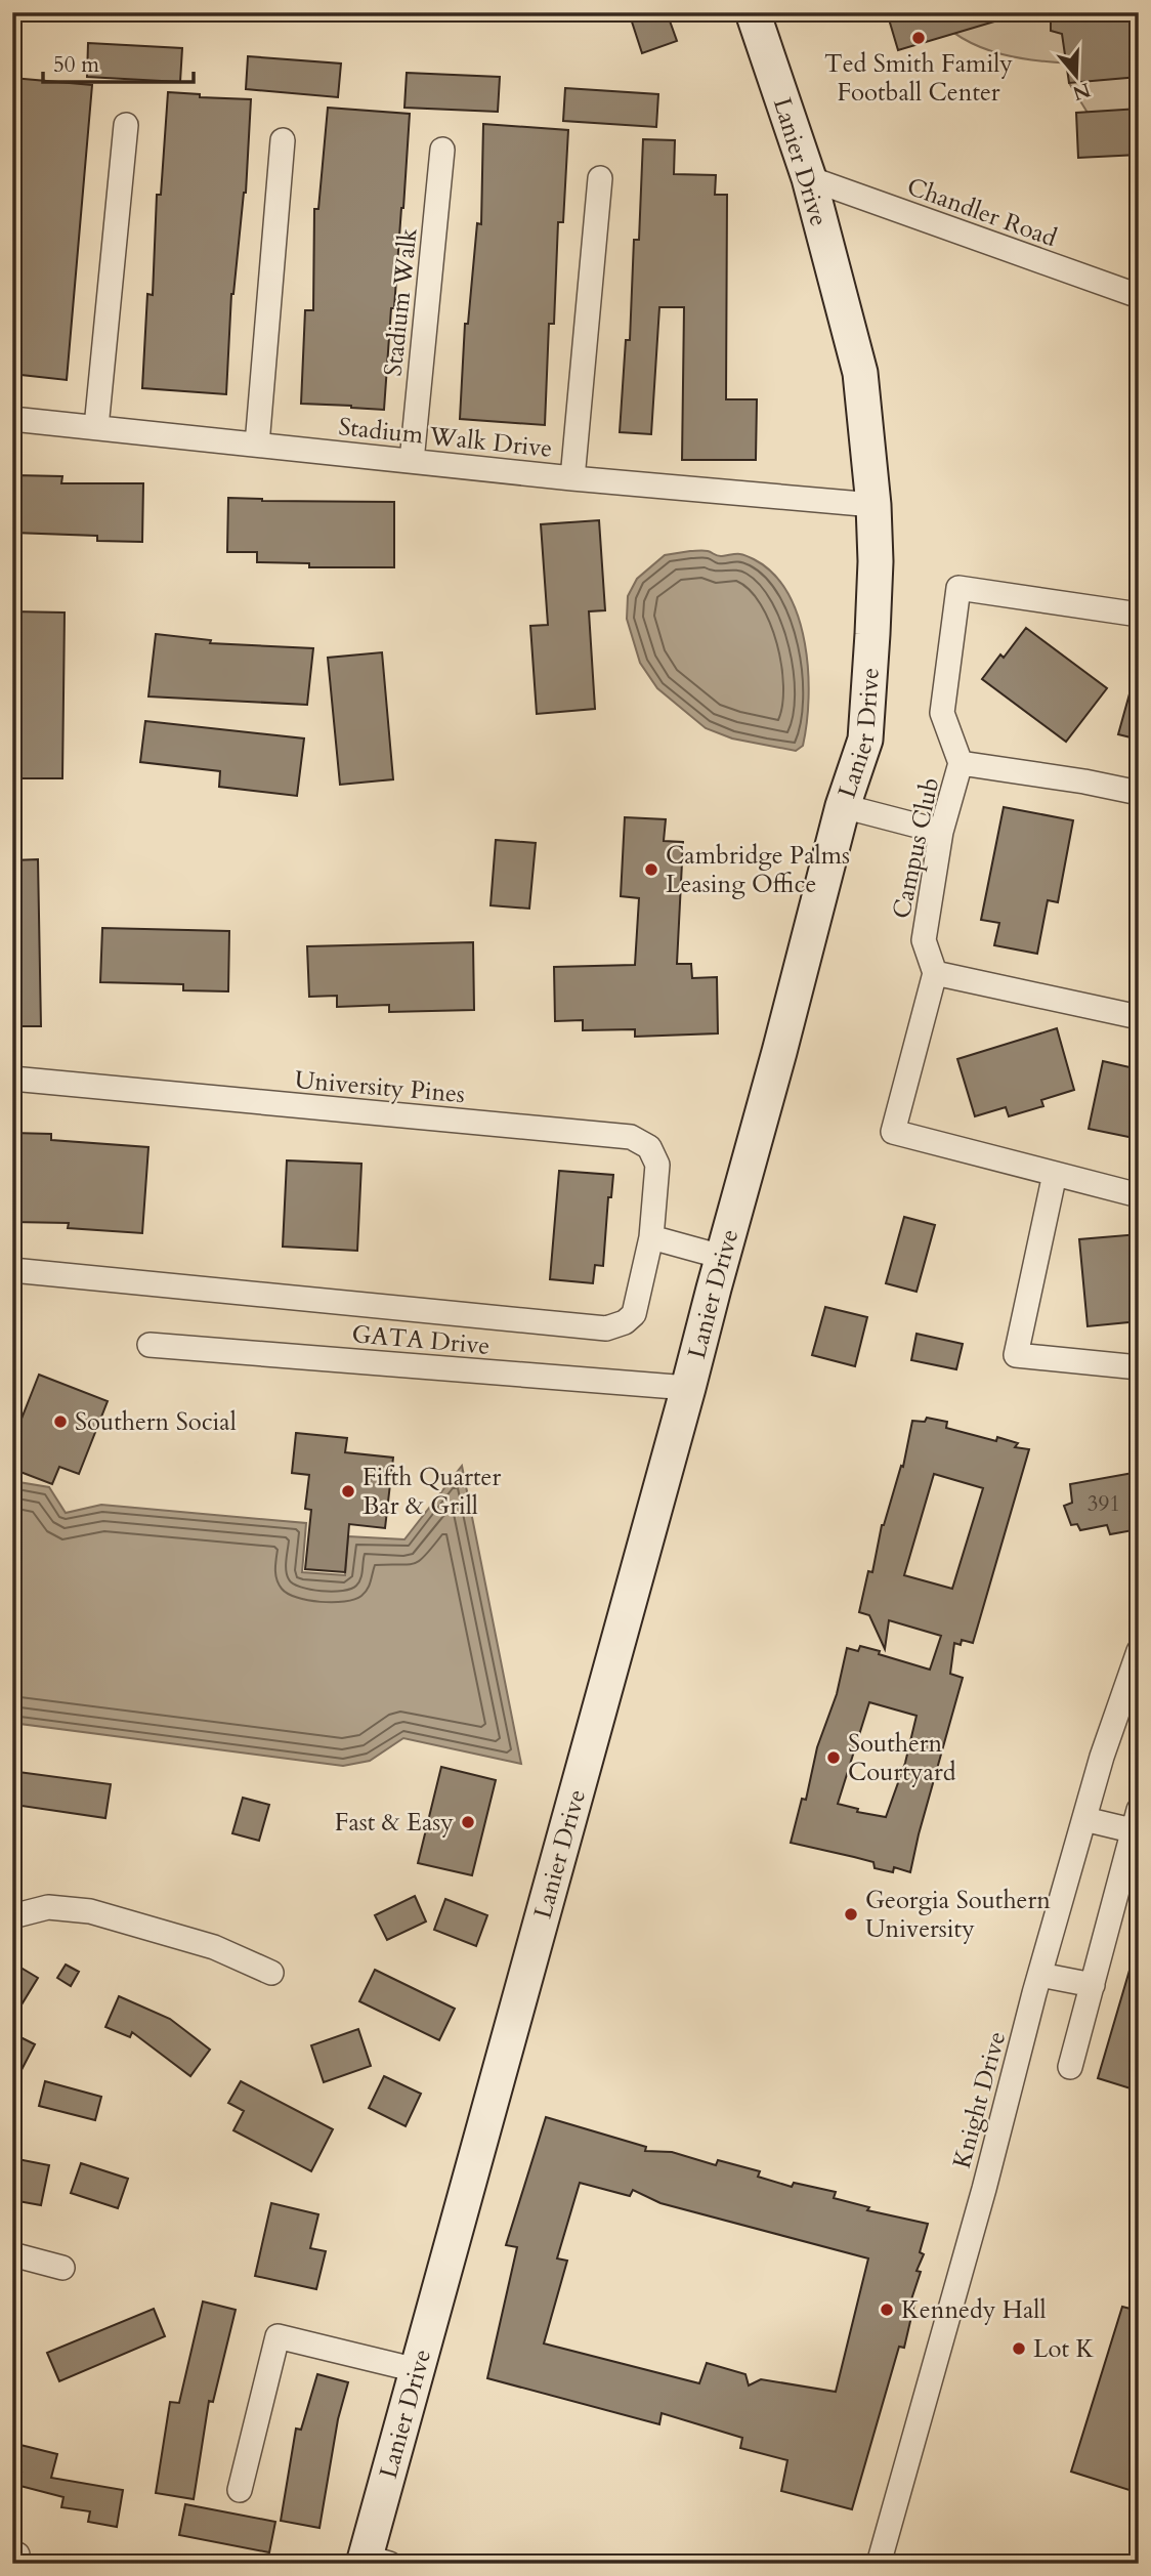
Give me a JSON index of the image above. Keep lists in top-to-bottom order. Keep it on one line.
{"streets":{"street":["Lanier Drive","Chandler Road","Stadium Walk","Stadium Walk Drive","Campus Club","University Pines","GATA Drive","Knight Drive"]},"crossings":[["Lanier Drive","Chandler Road"],["Lanier Drive","Stadium Walk Drive"],["Lanier Drive","GATA Drive"],["Stadium Walk","Stadium Walk Drive"]],"places":["Ted Smith Family Football Center","Cambridge Palms Leasing Office","Southern Social","Fifth Quarter Bar & Grill","Southern Courtyard","Fast & Easy","Georgia Southern University","Kennedy Hall","Lot K"],"house_numbers":["391"],"scale_bar":"50 m","north":"bottom"}
